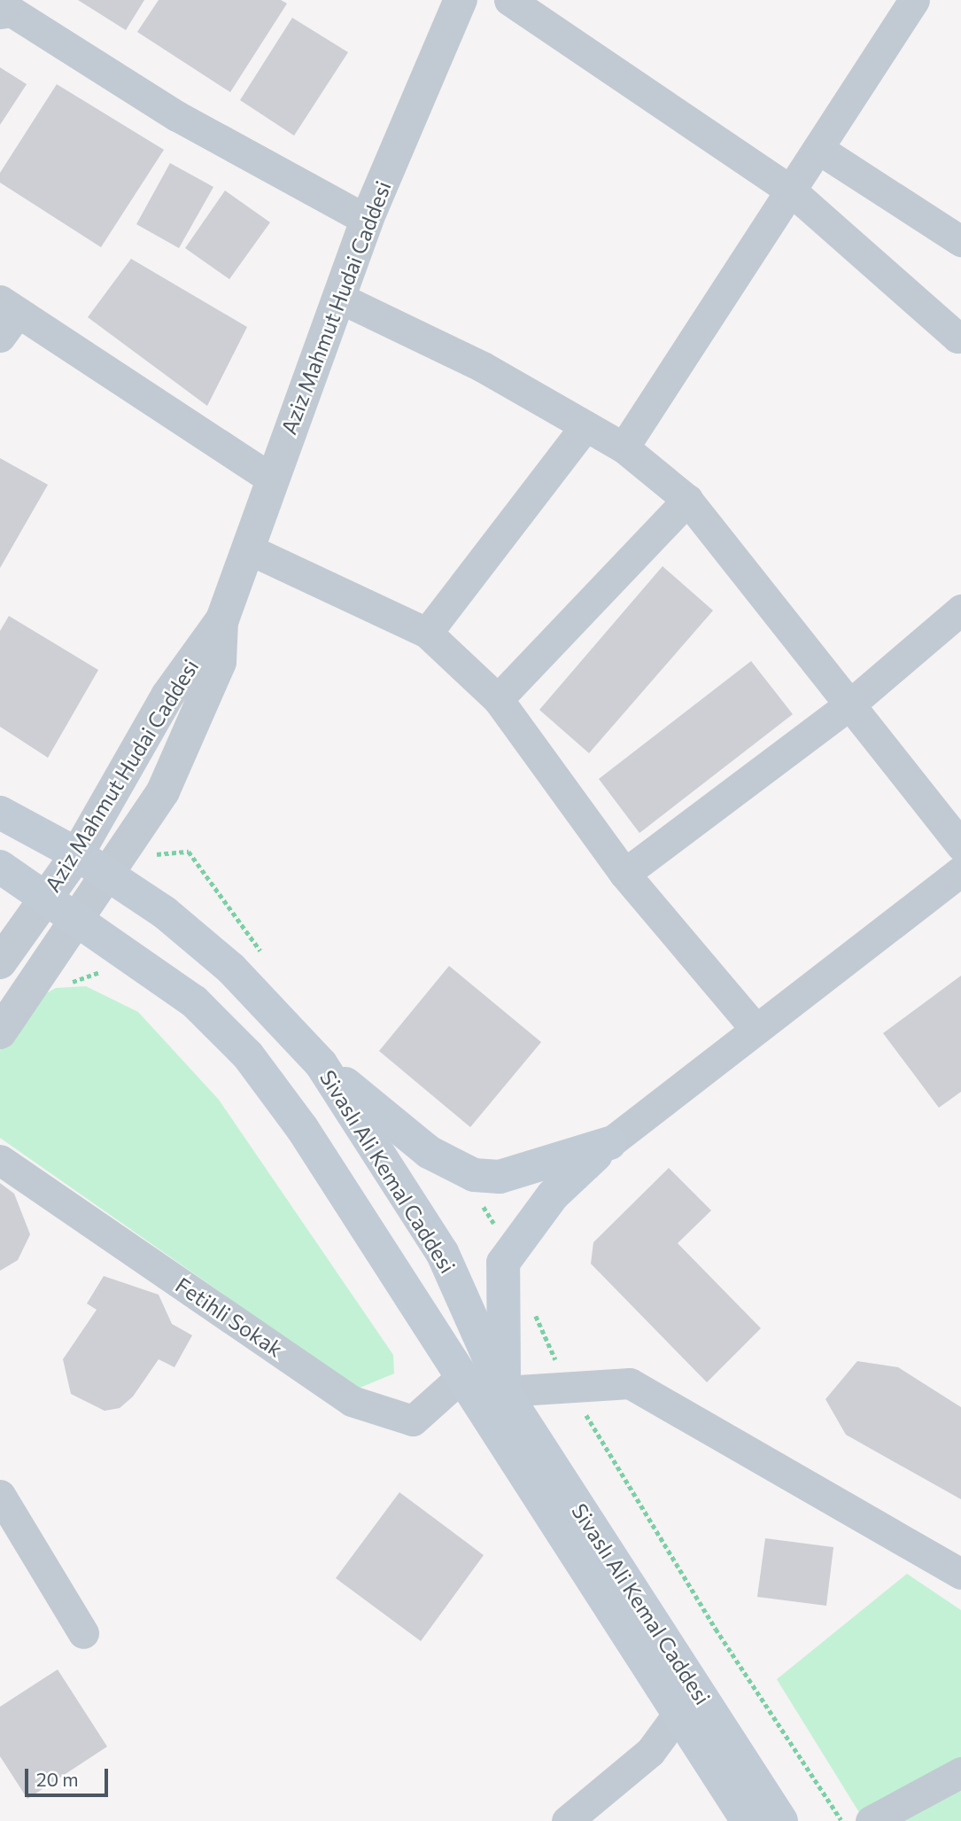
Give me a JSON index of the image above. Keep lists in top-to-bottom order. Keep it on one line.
{"streets":{"main road":["Sivaslı Ali Kemal Caddesi"],"street":["Aziz Mahmut Hudai Caddesi","Fetihli Sokak"]},"crossings":[["Aziz Mahmut Hudai Caddesi","Sivaslı Ali Kemal Caddesi"],["Sivaslı Ali Kemal Caddesi","Fetihli Sokak"]],"scale_bar":"20 m"}
